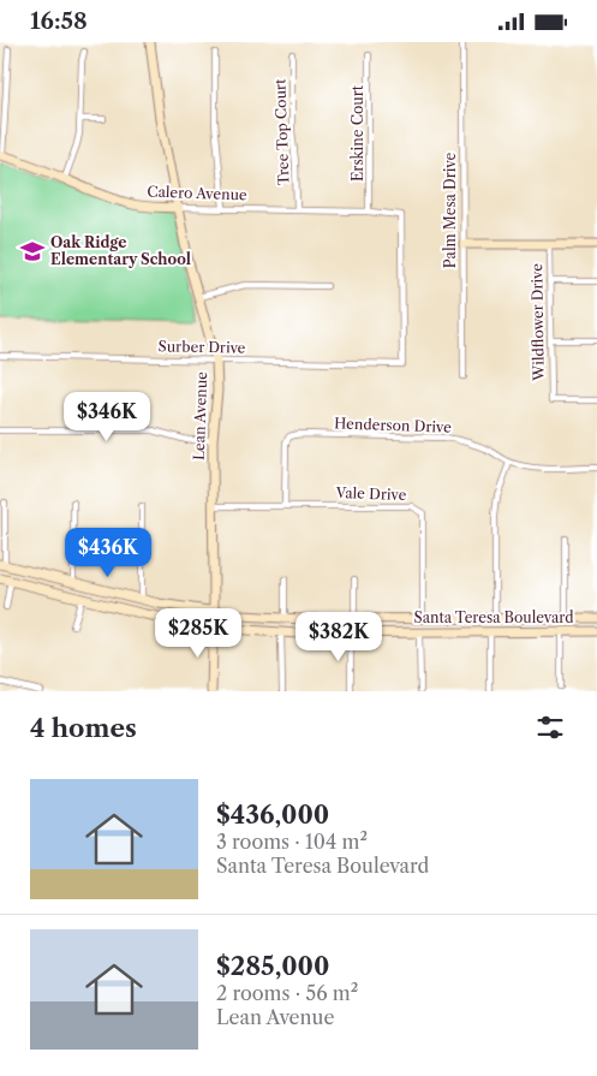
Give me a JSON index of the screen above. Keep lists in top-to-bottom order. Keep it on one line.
{"streets":{"main road":["Calero Avenue","Lean Avenue","Santa Teresa Boulevard"],"street":["Tree Top Court","Erskine Court","Palm Mesa Drive","Wildflower Drive","Surber Drive","Henderson Drive","Vale Drive"]},"crossings":[["Tree Top Court","Calero Avenue"],["Erskine Court","Calero Avenue"],["Calero Avenue","Surber Drive"],["Calero Avenue","Lean Avenue"],["Surber Drive","Lean Avenue"],["Lean Avenue","Vale Drive"],["Lean Avenue","Santa Teresa Boulevard"],["Henderson Drive","Vale Drive"],["Vale Drive","Santa Teresa Boulevard"]],"places":{"school or university":["Oak Ridge Elementary School"]},"page":{"status":"16:58","price":["$346K","$436K","$285K","$382K"],"heading":"4 homes","list":[{"name":"$436,000","note":"3 rooms · 104 m² · Santa Teresa Boulevard"},{"name":"$285,000","note":"2 rooms · 56 m² · Lean Avenue"}]}}
